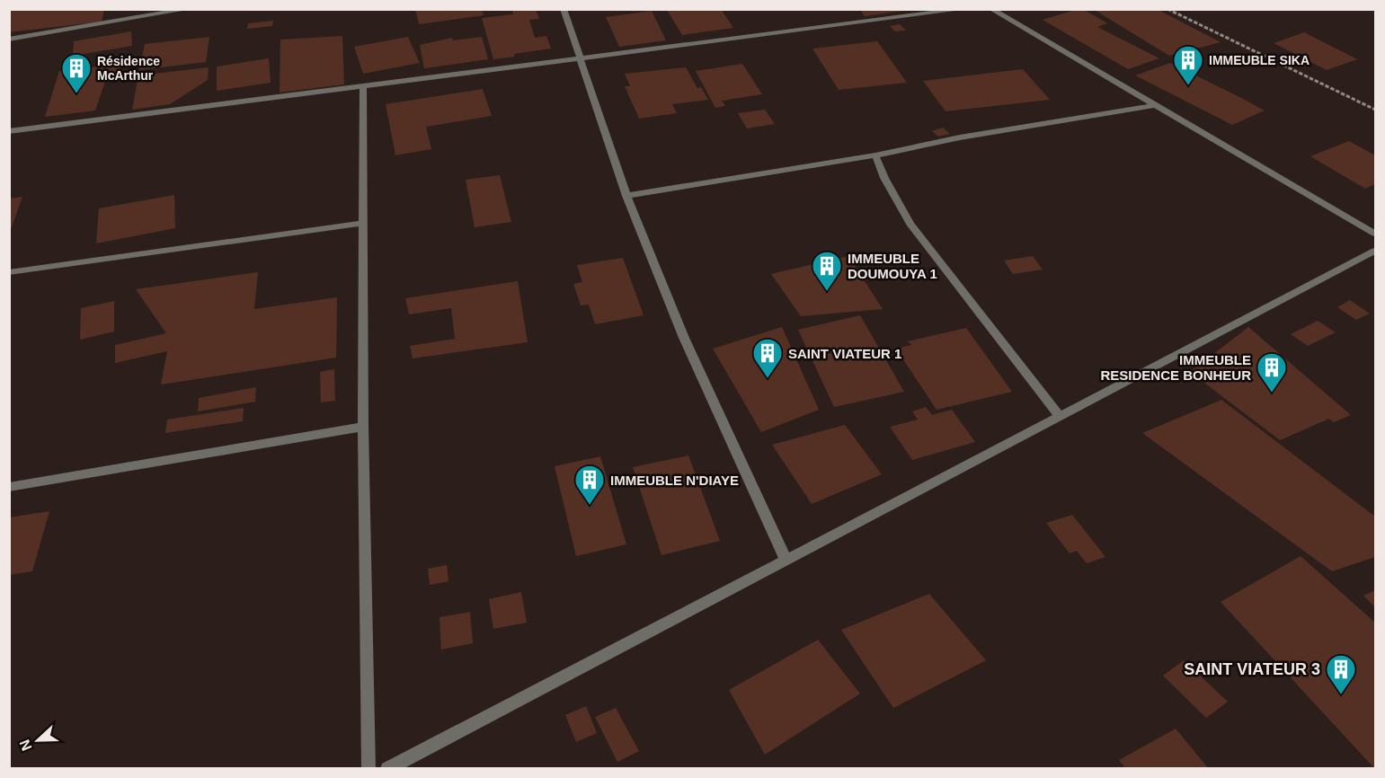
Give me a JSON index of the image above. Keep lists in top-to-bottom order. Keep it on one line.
{"places":{"building":["IMMEUBLE SIKA","Résidence McArthur","IMMEUBLE DOUMOUYA 1","SAINT VIATEUR 1","IMMEUBLE RESIDENCE BONHEUR","IMMEUBLE N'DIAYE","SAINT VIATEUR 3"]},"north":"left"}
